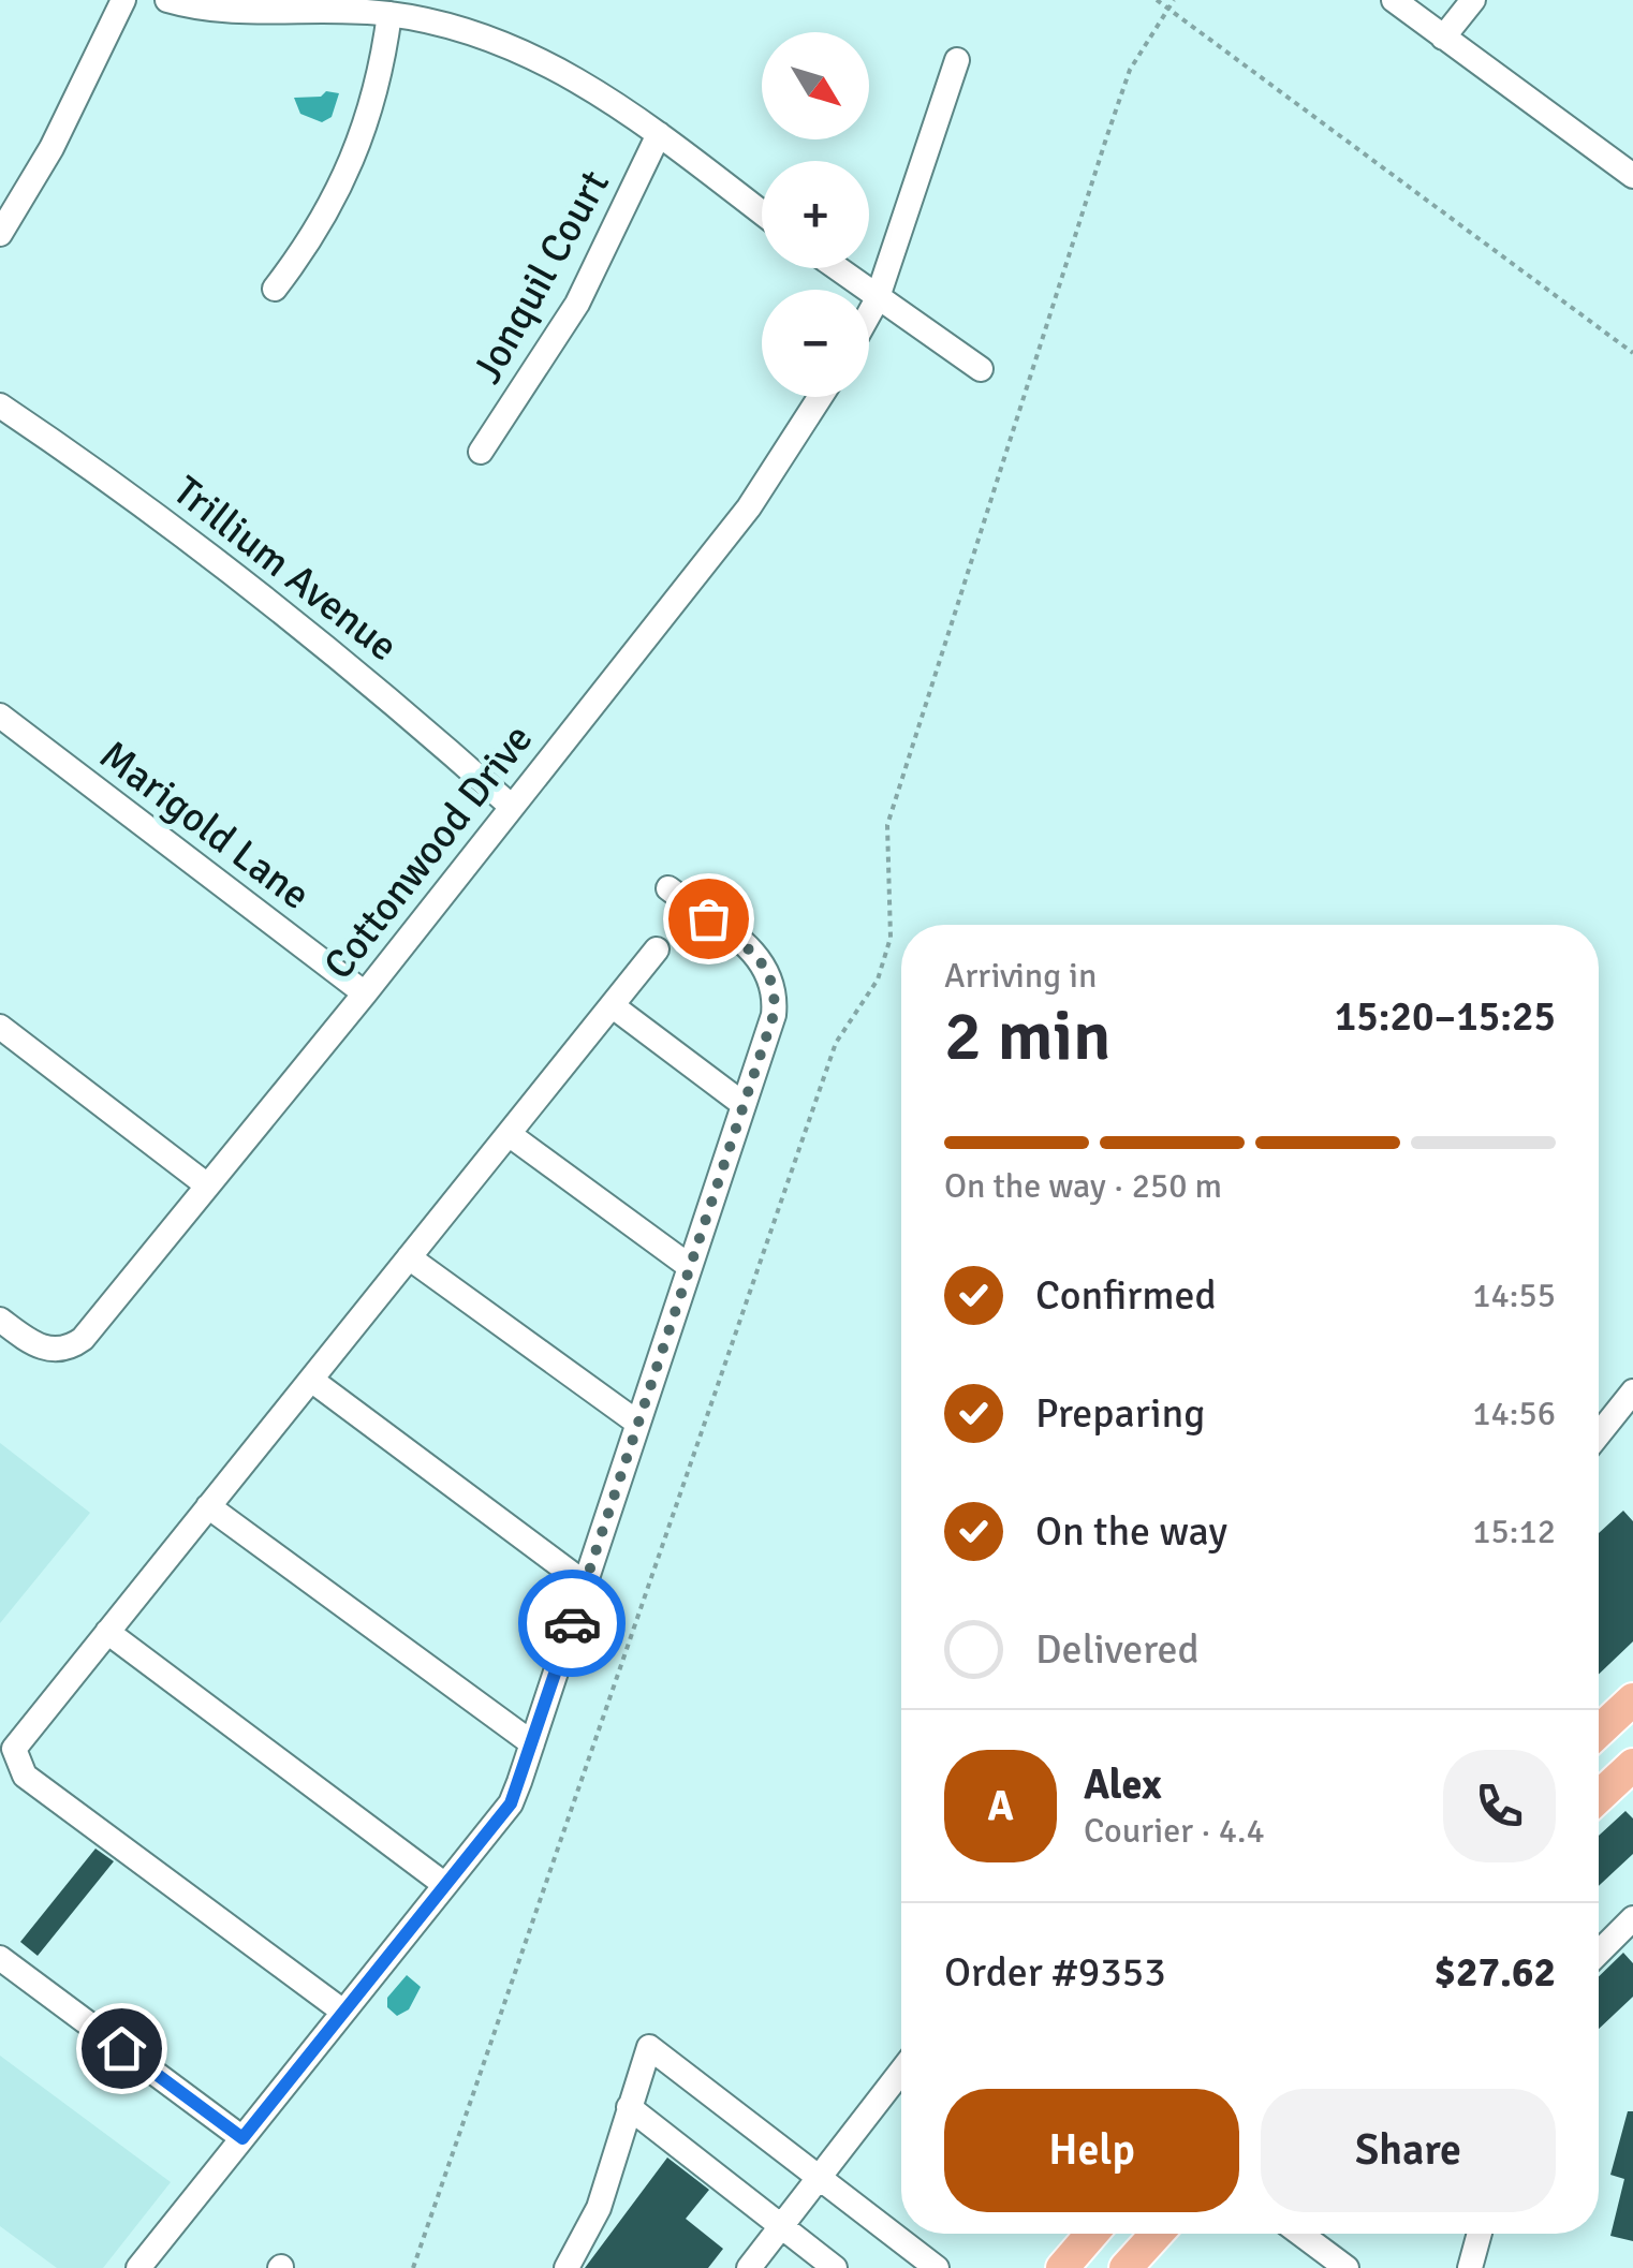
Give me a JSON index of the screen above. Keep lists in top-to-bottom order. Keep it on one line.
{"streets":{"street":["Jonquil Court","Trillium Avenue","Marigold Lane","Cottonwood Drive"]},"crossings":[["Trillium Avenue","Cottonwood Drive"],["Marigold Lane","Cottonwood Drive"]],"north":"bottom right","page":{"map_buttons":["+","−"],"heading":["2 min","Arriving in","15:20–15:25"],"panel":["Alex","Courier · 4.4","Order #9353","$27.62"],"bar":"On the way · 250 m","list":[["Confirmed","14:55"],["Preparing","14:56"],["On the way","15:12"],"Delivered"],"round":"A","buttons":["Help","Share"]}}
